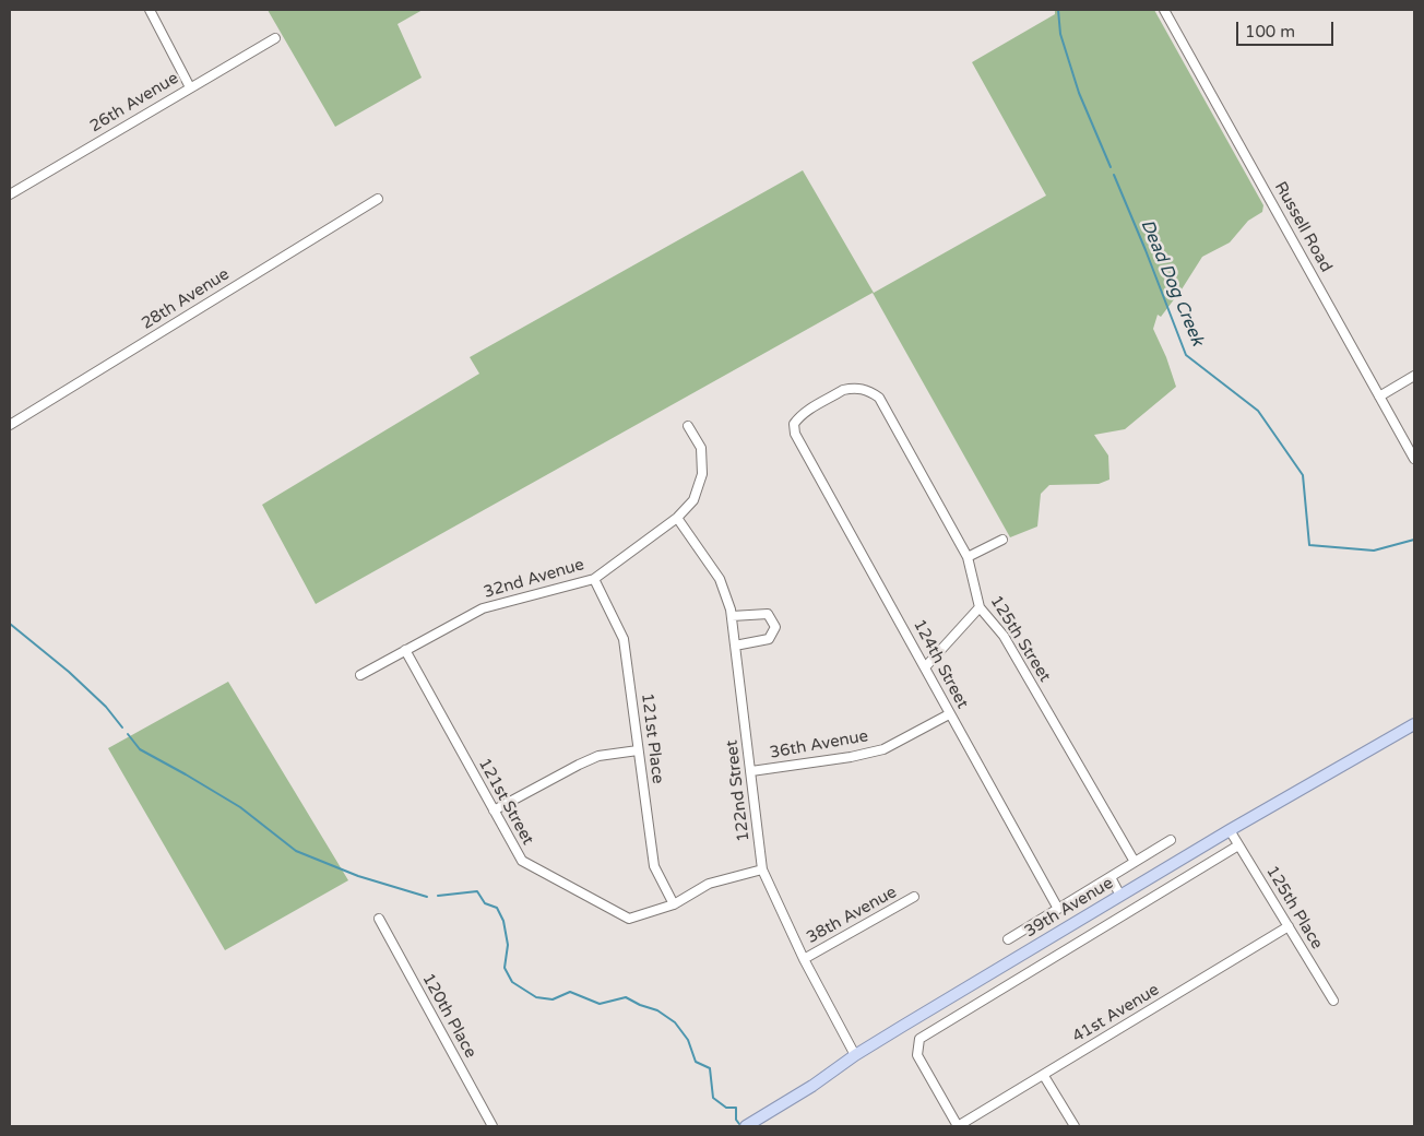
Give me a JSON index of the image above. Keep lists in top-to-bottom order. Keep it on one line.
{"streets":{"main road":["39th Avenue"],"street":["26th Avenue","Russell Road","28th Avenue","32nd Avenue","125th Street","124th Street","121st Place","36th Avenue","122nd Street","121st Street","125th Place","38th Avenue","41st Avenue","120th Place"]},"crossings":[["32nd Avenue","121st Place"],["32nd Avenue","122nd Street"],["32nd Avenue","121st Street"],["125th Street","124th Street"],["125th Street","39th Avenue"],["124th Street","36th Avenue"],["124th Street","39th Avenue"],["121st Place","121st Street"],["36th Avenue","122nd Street"],["122nd Street","39th Avenue"],["122nd Street","38th Avenue"],["39th Avenue","125th Place"],["125th Place","41st Avenue"]],"water":["Dead Dog Creek"],"scale_bar":"100 m"}
